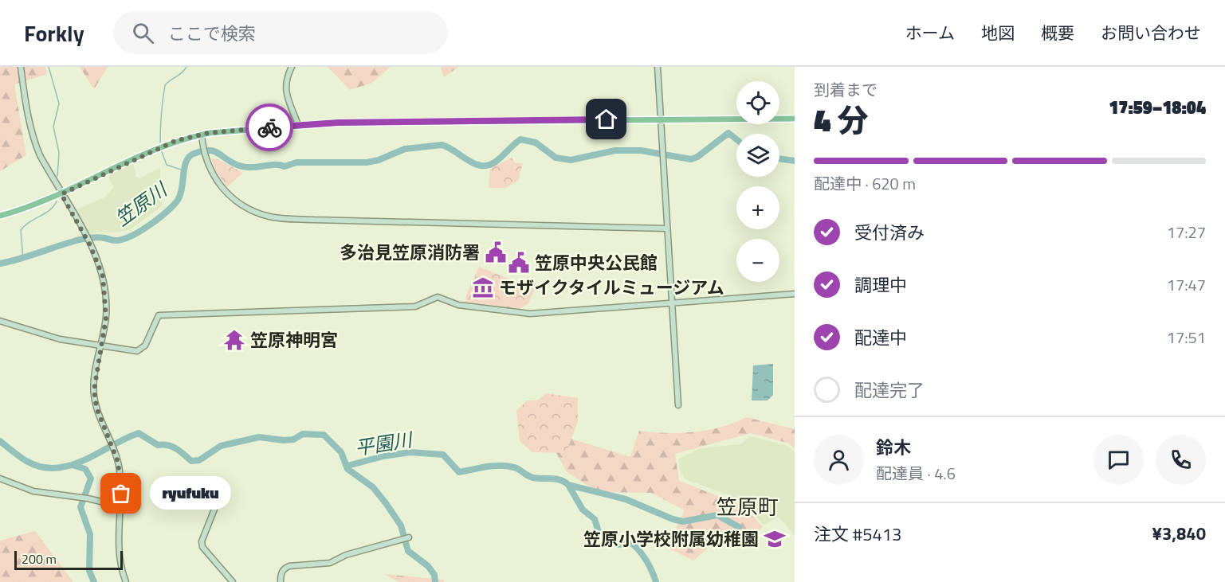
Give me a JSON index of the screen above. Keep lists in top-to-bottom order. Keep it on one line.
{"districts":["笠原町"],"water":["笠原川","平園川"],"places":{"public building":["多治見笠原消防署","笠原中央公民館"],"museum":["モザイクタイルミュージアム"],"temple":["笠原神明宮"],"other":["ryufuku"],"school or university":["笠原小学校附属幼稚園"]},"scale_bar":"200 m","page":{"header":"Forkly","search":"ここで検索","nav":["ホーム","地図","概要","お問い合わせ"],"heading":["4 分","到着まで","17:59–18:04"],"panel":["鈴木","配達員 · 4.6","注文 #5413","¥3,840"],"map_buttons":["+","−"],"bar":"配達中 · 620 m","list":[["受付済み","17:27"],["調理中","17:47"],["配達中","17:51"],"配達完了"],"bubble":"ryufuku","scale":"200 m"}}
